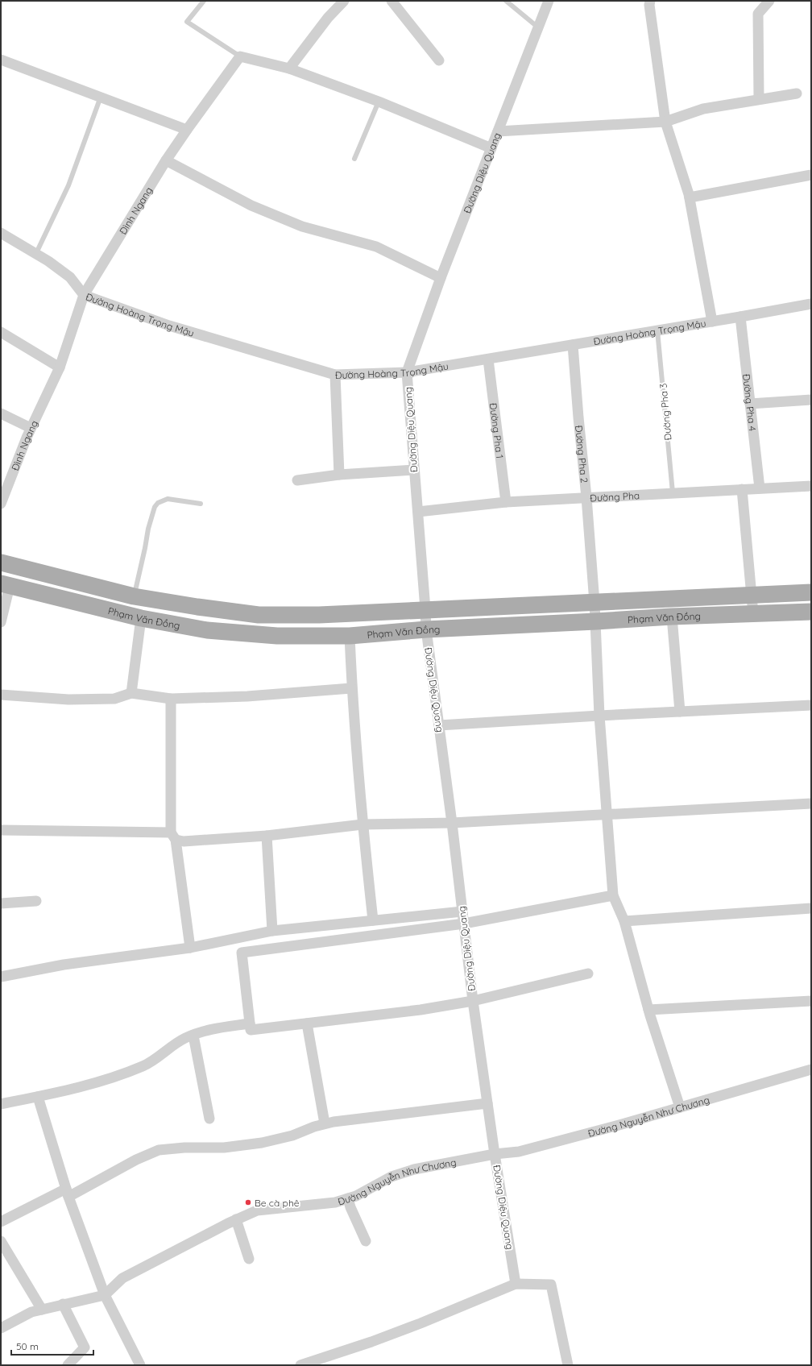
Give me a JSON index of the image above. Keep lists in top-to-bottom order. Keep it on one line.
{"streets":{"main road":["Phạm Văn Đồng"],"street":["Đường Diệu Quang","Đình Ngang","Đường Hoàng Trọng Mậu","Đường Pha 4","Đường Pha 1","Đường Pha 2","Đường Pha","Đường Nguyễn Như Chương"],"lane":["Đường Pha 3"]},"crossings":[["Đường Diệu Quang","Đường Hoàng Trọng Mậu"],["Đường Diệu Quang","Đường Pha"],["Đường Diệu Quang","Phạm Văn Đồng"],["Đường Diệu Quang","Đường Nguyễn Như Chương"],["Đình Ngang","Đường Hoàng Trọng Mậu"],["Đường Hoàng Trọng Mậu","Đường Pha 4"],["Đường Hoàng Trọng Mậu","Đường Pha 3"],["Đường Hoàng Trọng Mậu","Đường Pha 1"],["Đường Hoàng Trọng Mậu","Đường Pha 2"],["Đường Pha 4","Đường Pha"],["Đường Pha 3","Đường Pha"],["Đường Pha 1","Đường Pha"],["Đường Pha 2","Đường Pha"],["Đường Pha 2","Phạm Văn Đồng"],["Đường Pha 2","Đường Nguyễn Như Chương"]],"places":["Be cà phê"],"scale_bar":"50 m"}
